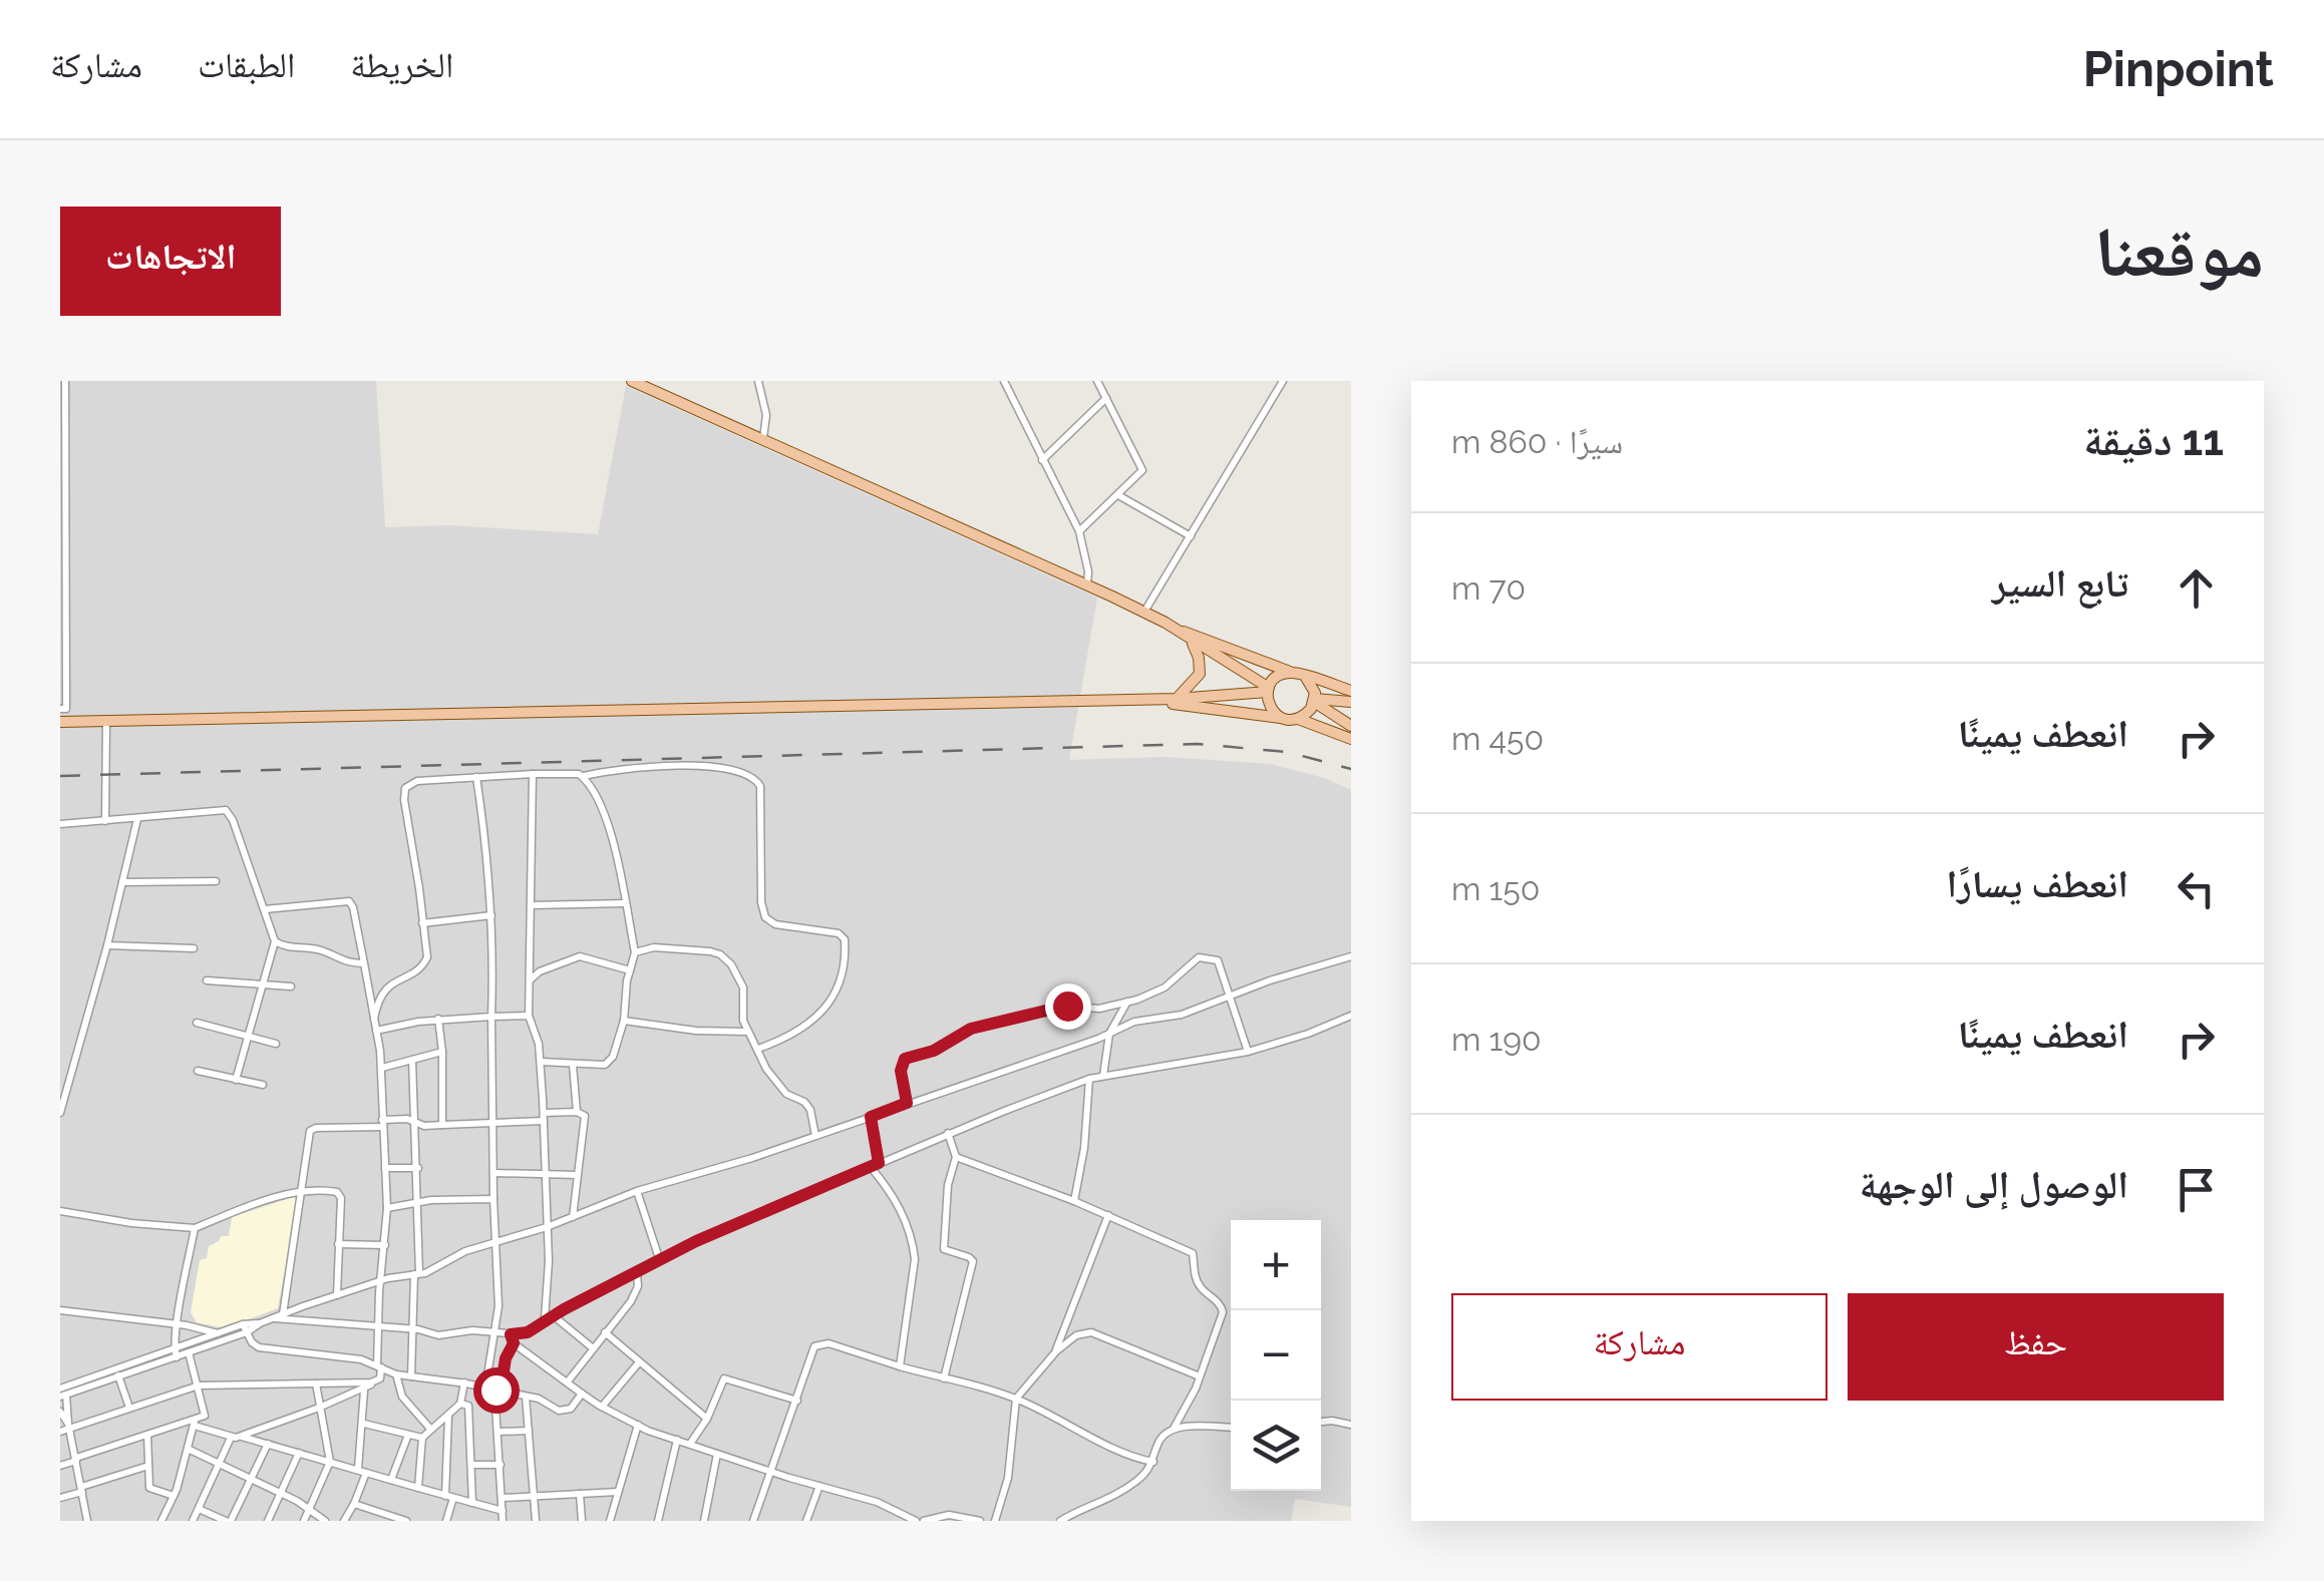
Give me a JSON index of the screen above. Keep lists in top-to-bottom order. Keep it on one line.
{"page":{"header":"Pinpoint","nav":["الخريطة","الطبقات","مشاركة"],"title":"موقعنا","buttons":["الاتجاهات",["حفظ","مشاركة"]],"heading":["11 دقيقة","سيرًا · 860 m"],"list":[["تابع السير","70 m"],["انعطف يمينًا","450 m"],["انعطف يسارًا","150 m"],["انعطف يمينًا","190 m"],"الوصول إلى الوجهة"],"map_buttons":["+","−"]}}
